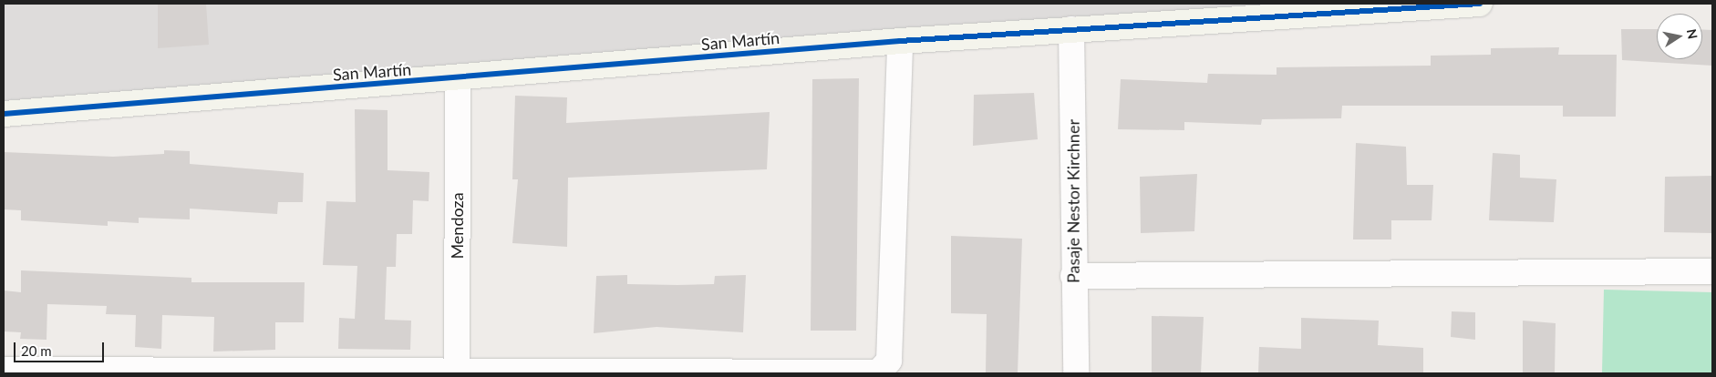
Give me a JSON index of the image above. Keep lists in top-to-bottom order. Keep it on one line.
{"streets":{"street":["San Martín","Pasaje Nestor Kirchner","Mendoza"]},"crossings":[["San Martín","Pasaje Nestor Kirchner"],["San Martín","Mendoza"]],"scale_bar":"20 m","north":"right"}
